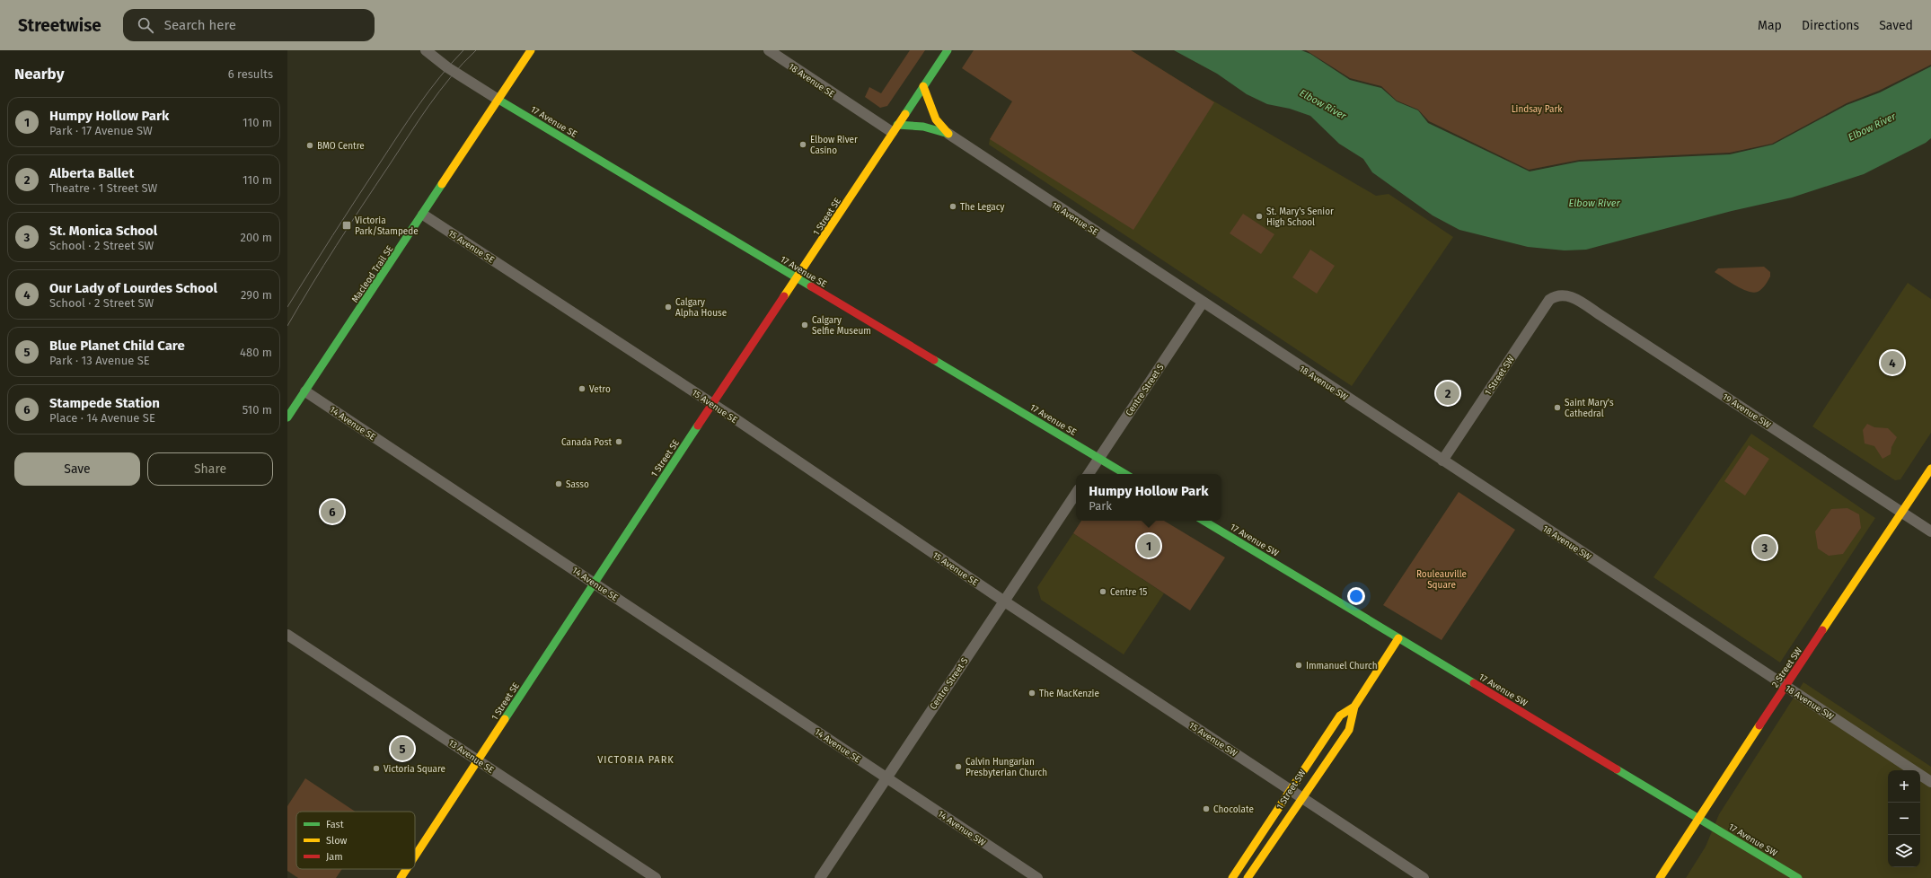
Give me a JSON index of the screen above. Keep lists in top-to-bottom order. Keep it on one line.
{"streets":{"main road":["17 Avenue SE","1 Street SE","Macleod Trail SE","1 Street SW","17 Avenue SW","2 Street SW"],"street":["18 Avenue SE","15 Avenue SE","18 Avenue SW","Centre Street S","19 Avenue SW","14 Avenue SE","15 Avenue SW","13 Avenue SE","14 Avenue SW"]},"crossings":[["18 Avenue SE","1 Street SE"],["18 Avenue SE","18 Avenue SW"],["18 Avenue SE","Centre Street S"],["17 Avenue SE","1 Street SE"],["17 Avenue SE","Macleod Trail SE"],["17 Avenue SE","Centre Street S"],["1 Street SE","15 Avenue SE"],["1 Street SE","14 Avenue SE"],["1 Street SE","13 Avenue SE"],["15 Avenue SE","Macleod Trail SE"],["15 Avenue SE","Centre Street S"],["15 Avenue SE","15 Avenue SW"],["Macleod Trail SE","14 Avenue SE"],["1 Street SW","18 Avenue SW"],["1 Street SW","19 Avenue SW"],["1 Street SW","17 Avenue SW"],["1 Street SW","15 Avenue SW"],["18 Avenue SW","Centre Street S"],["18 Avenue SW","2 Street SW"],["Centre Street S","14 Avenue SE"],["Centre Street S","15 Avenue SW"],["Centre Street S","14 Avenue SW"],["19 Avenue SW","2 Street SW"],["14 Avenue SE","14 Avenue SW"],["17 Avenue SW","2 Street SW"]],"districts":["VICTORIA PARK"],"water":["Elbow River"],"parks":["Lindsay Park","Rouleauville Square"],"places":{"other":["Elbow River Casino","BMO Centre","The Legacy","St. Mary's Senior High School","Calgary Alpha House","Calgary Selfie Museum","Vetro","Saint Mary's Cathedral","Canada Post","Sasso","Centre 15","Immanuel Church","The MacKenzie","Calvin Hungarian Presbyterian Church","Victoria Square","Chocolate"],"transit":["Victoria Park/Stampede"]},"legend":["Fast","Slow","Jam"],"page":{"header":"Streetwise","search":"Search here","nav":["Map","Directions","Saved"],"heading":["Nearby","6 results"],"list":[{"mark":"1","name":"Humpy Hollow Park","note":"Park · 17 Avenue SW","value":"110 m"},{"mark":"2","name":"Alberta Ballet","note":"Theatre · 1 Street SW","value":"110 m"},{"mark":"3","name":"St. Monica School","note":"School · 2 Street SW","value":"200 m"},{"mark":"4","name":"Our Lady of Lourdes School","note":"School · 2 Street SW","value":"290 m"},{"mark":"5","name":"Blue Planet Child Care","note":"Park · 13 Avenue SE","value":"480 m"},{"mark":"6","name":"Stampede Station","note":"Place · 14 Avenue SE","value":"510 m"}],"pins":["4","2","6","1","3","5"],"buttons":["Save","Share"],"popup":["Humpy Hollow Park","Park"],"map_buttons":["+","−"]}}
